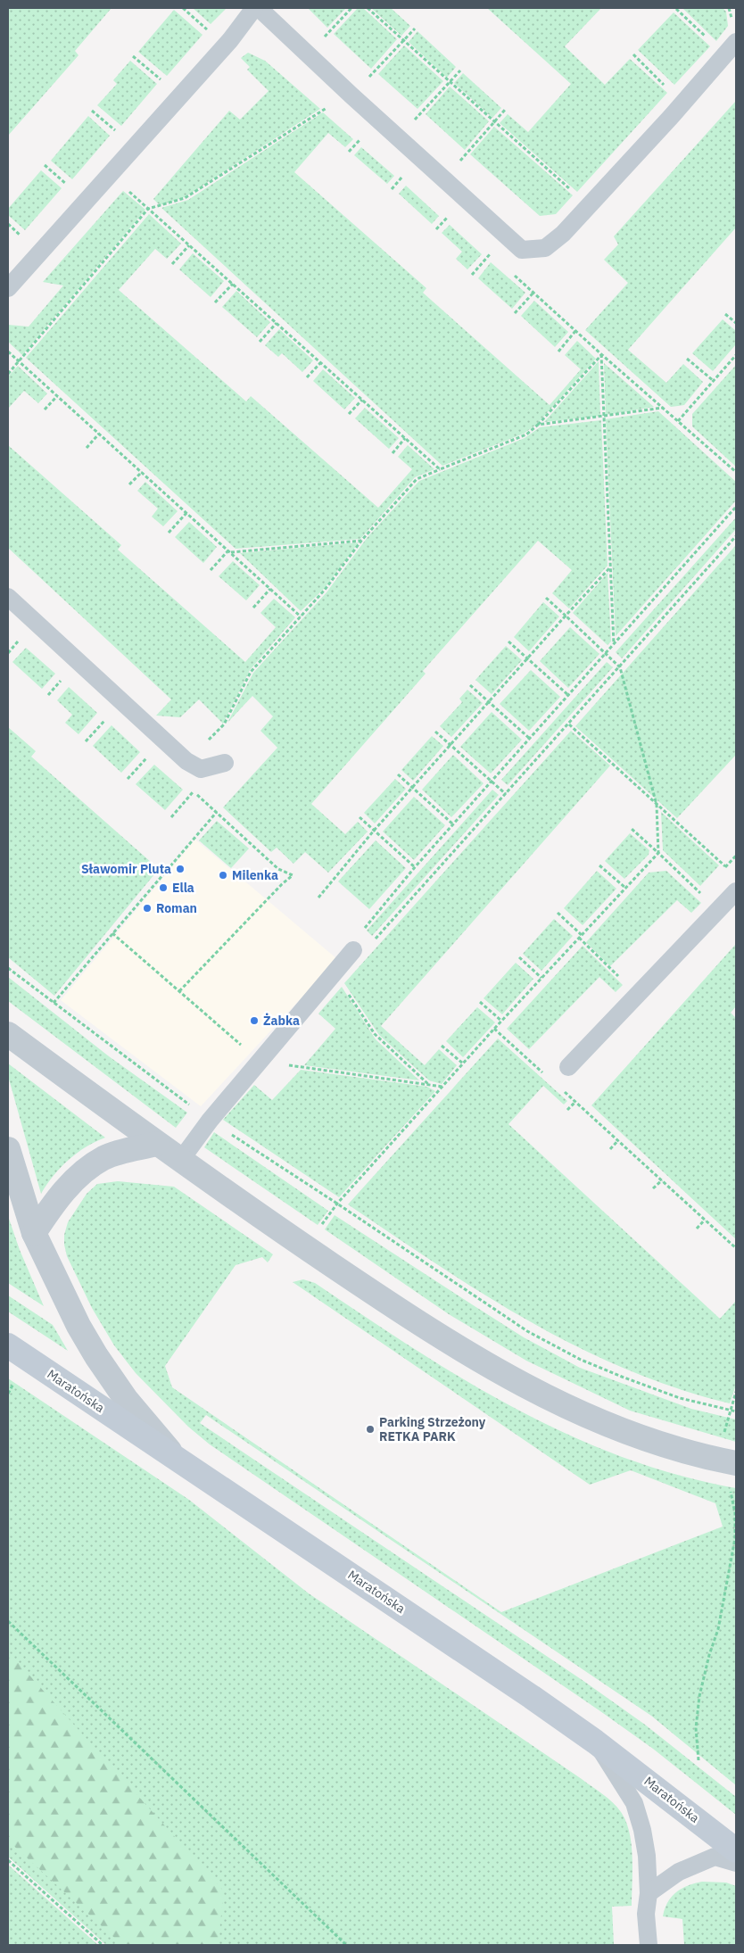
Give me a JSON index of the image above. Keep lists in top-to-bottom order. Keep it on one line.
{"streets":{"main road":["Maratońska"]},"places":["Sławomir Pluta","Milenka","Ella","Roman","Żabka","Parking Strzeżony RETKA PARK"]}
